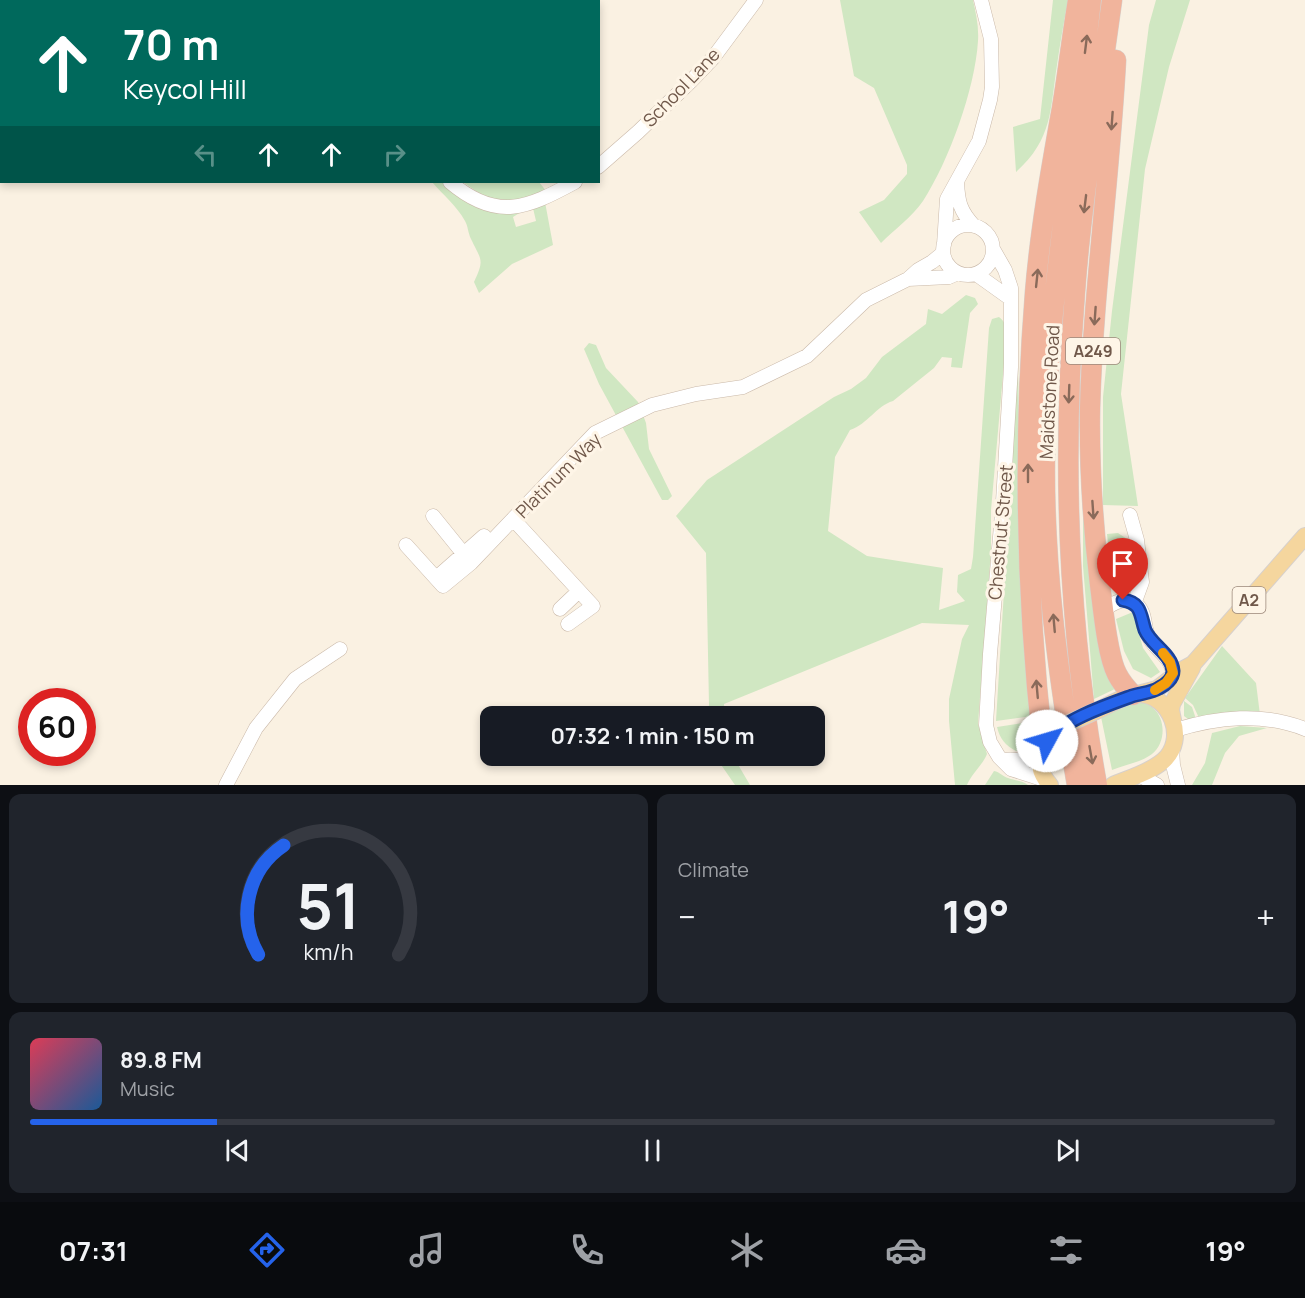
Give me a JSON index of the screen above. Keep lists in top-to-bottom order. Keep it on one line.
{"streets":{"highway":["A249","Maidstone Road"],"main road":["A2"],"street":["School Lane","Platinum Way","Chestnut Street"]},"crossings":[["A249","Maidstone Road"],["A249","A2"],["Platinum Way","Chestnut Street"]],"page":{"turn":["70 m","Keycol Hill"],"limit":"60","trip":"07:32 · 1 min · 150 m","tile":"Climate","heat":["−","19°","+"],"song":["89.8 FM","Music"],"tabs":["07:31","19°"],"gauge":["51","km/h"]}}
